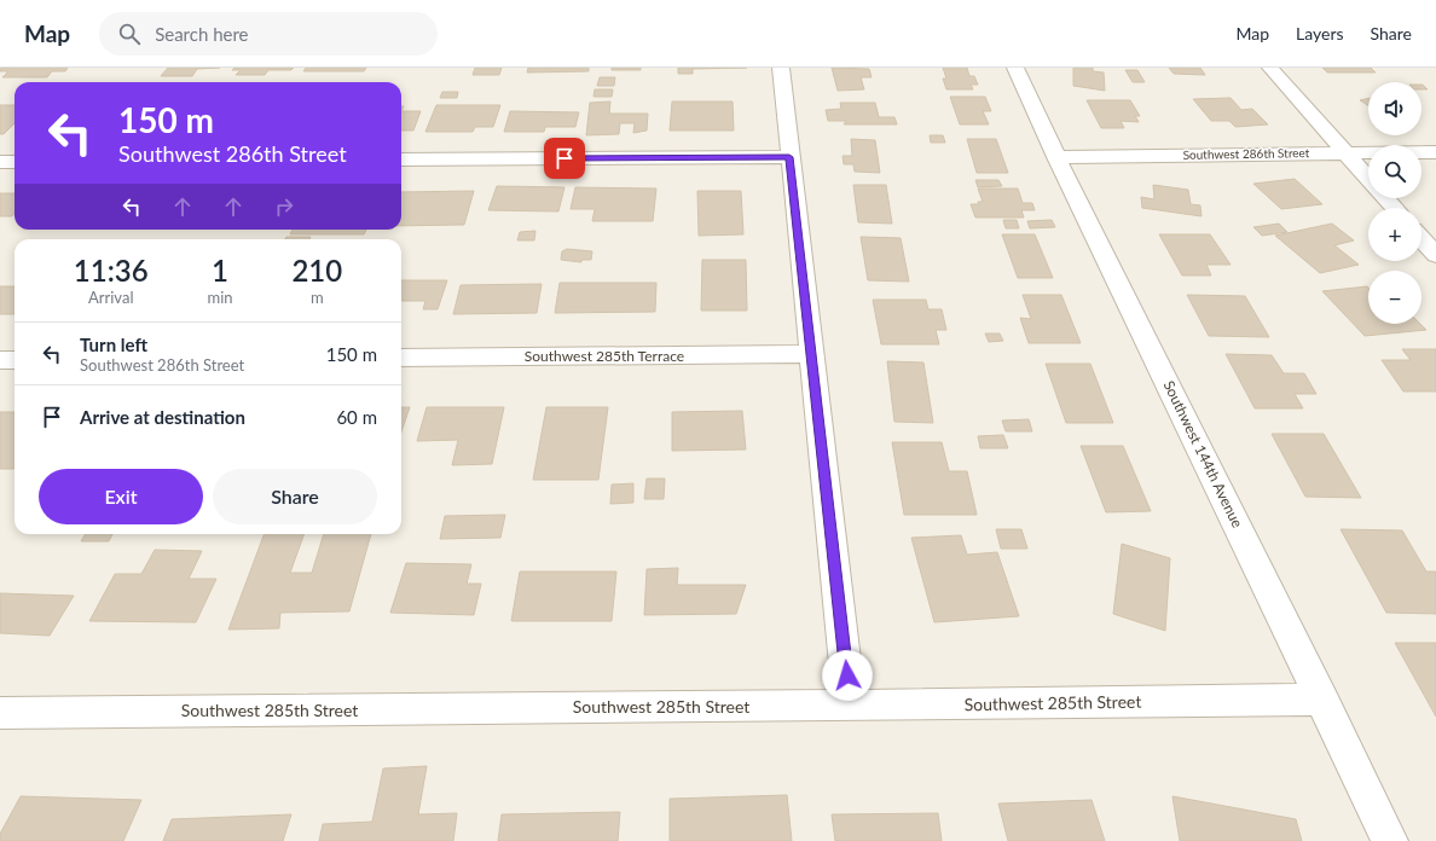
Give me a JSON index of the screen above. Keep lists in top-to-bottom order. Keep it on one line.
{"streets":{"street":["Southwest 286th Street","Southwest 285th Terrace","Southwest 144th Avenue","Southwest 285th Street"]},"crossings":[["Southwest 286th Street","Southwest 144th Avenue"],["Southwest 144th Avenue","Southwest 285th Street"]],"page":{"header":"Map","search":"Search here","nav":["Map","Layers","Share"],"map_buttons":["+","−"],"turn":["150 m","Southwest 286th Street"],"eta":["11:36","Arrival","1","min","210","m"],"list":[{"name":"Turn left","note":"Southwest 286th Street","value":"150 m"},{"name":"Arrive at destination","value":"60 m"}],"buttons":["Exit","Share"]}}
